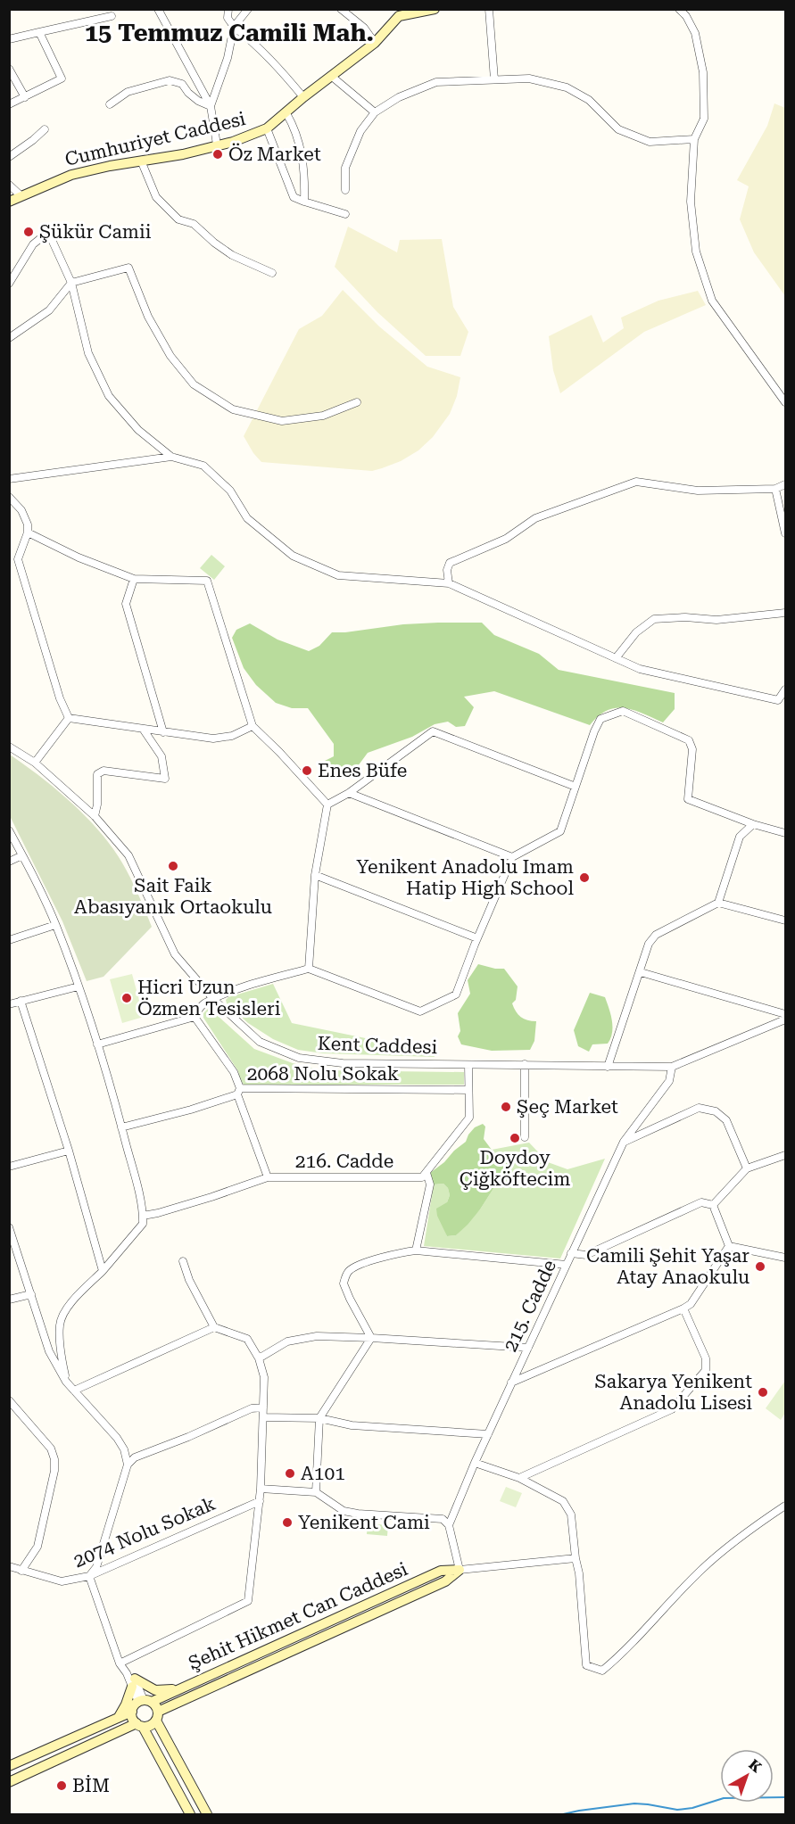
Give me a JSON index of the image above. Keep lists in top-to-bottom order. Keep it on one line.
{"streets":{"street":["Cumhuriyet Caddesi","Kent Caddesi","2068 Nolu Sokak","216. Cadde","215. Cadde","2074 Nolu Sokak","Şehit Hikmet Can Caddesi"]},"crossings":[["Kent Caddesi","215. Cadde"]],"districts":["15 Temmuz Camili Mah."],"places":["Öz Market","Şükür Camii","Enes Büfe","Sait Faik Abasıyanık Ortaokulu","Yenikent Anadolu Imam Hatip High School","Hicri Uzun Özmen Tesisleri","Şeç Market","Doydoy Çiğköftecim","Camili Şehit Yaşar Atay Anaokulu","Sakarya Yenikent Anadolu Lisesi","A101","Yenikent Cami","BİM"],"north":"top right"}
